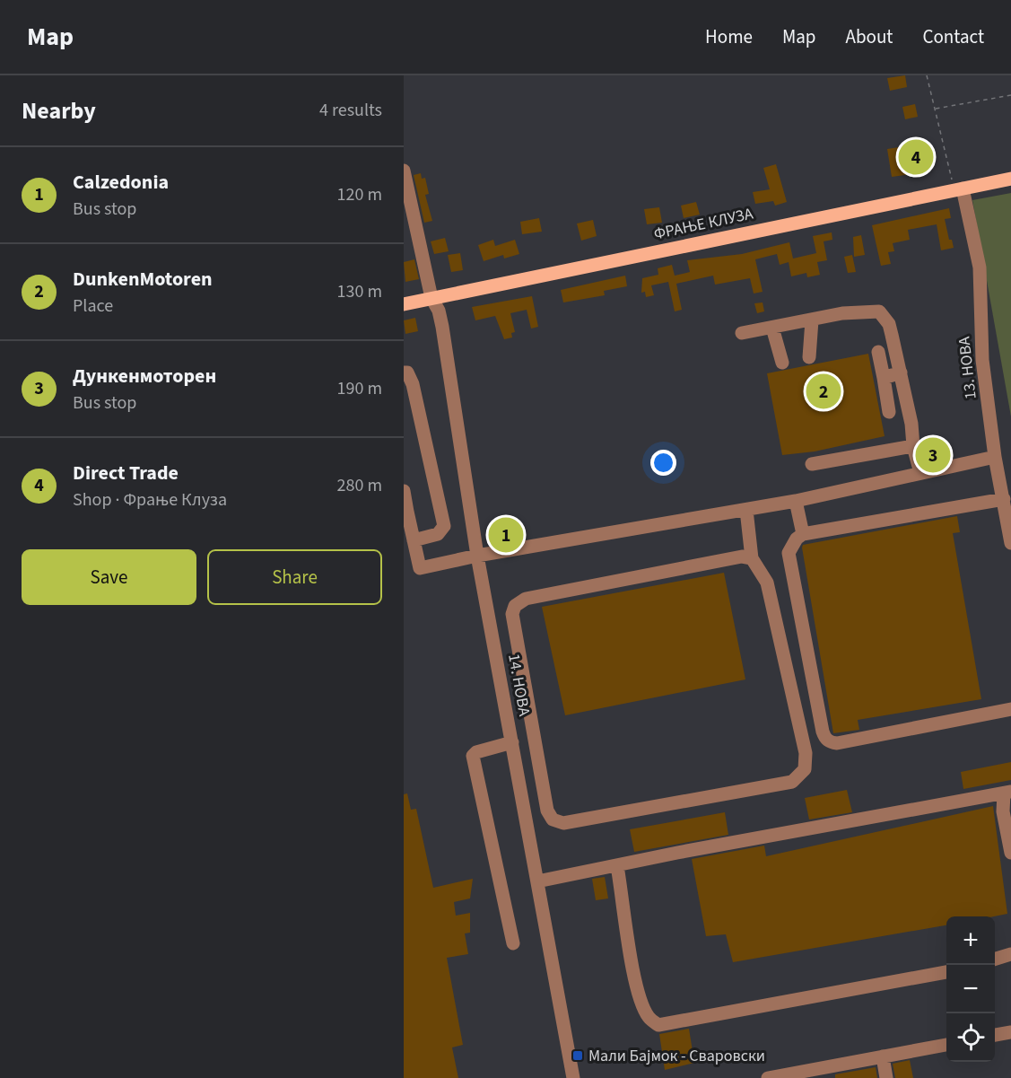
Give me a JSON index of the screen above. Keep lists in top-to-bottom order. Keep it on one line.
{"streets":{"main road":["ФРАЊЕ КЛУЗА"],"street":["13. НОВА","14. НОВА"]},"crossings":[["ФРАЊЕ КЛУЗА","13. НОВА"],["ФРАЊЕ КЛУЗА","14. НОВА"]],"places":{"transit":["Мали Бајмок - Сваровски"]},"page":{"header":"Map","nav":["Home","Map","About","Contact"],"heading":["Nearby","4 results"],"pins":["4","2","3","1"],"list":[{"mark":"1","name":"Calzedonia","note":"Bus stop","value":"120 m"},{"mark":"2","name":"DunkenMotoren","note":"Place","value":"130 m"},{"mark":"3","name":"Дункенмоторен","note":"Bus stop","value":"190 m"},{"mark":"4","name":"Direct Trade","note":"Shop · Фрање Клуза","value":"280 m"}],"buttons":["Save","Share"],"map_buttons":["+","−"]}}
